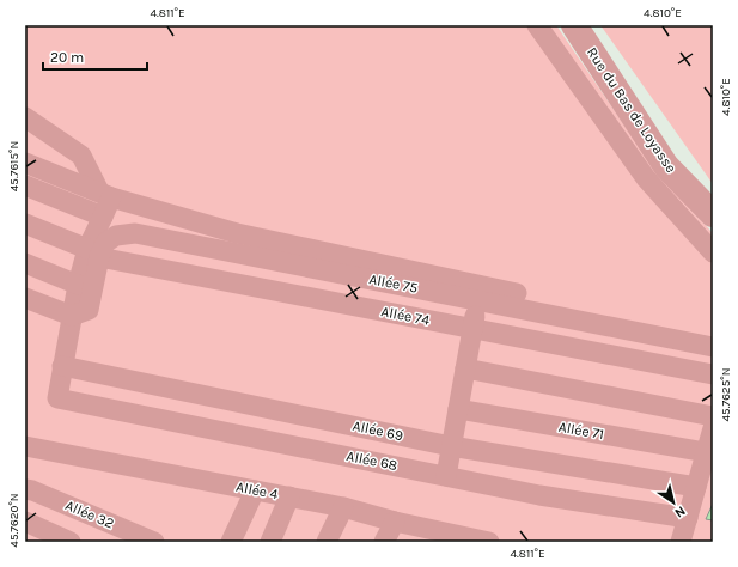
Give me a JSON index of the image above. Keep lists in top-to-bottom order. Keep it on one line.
{"streets":{"street":["Rue du Bas de Loyasse"],"lane":["Allée 75","Allée 74","Allée 69","Allée 71","Allée 68","Allée 4","Allée 32"]},"crossings":[["Allée 75","Allée 74"],["Allée 69","Allée 68"]],"scale_bar":"20 m","north":"bottom right","coordinates":["4.811°E","4.810°E","45.7615°N","45.7625°N","45.7620°N"]}
